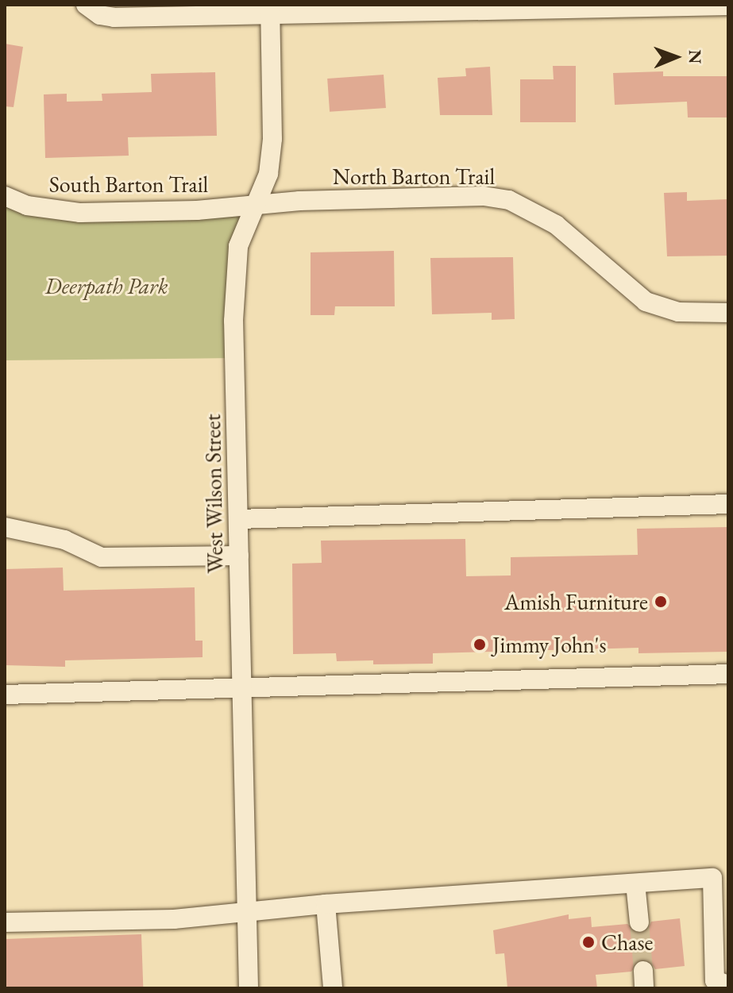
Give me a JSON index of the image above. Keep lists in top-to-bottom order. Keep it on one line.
{"streets":{"street":["North Barton Trail","South Barton Trail","West Wilson Street"]},"crossings":[["North Barton Trail","South Barton Trail"],["North Barton Trail","West Wilson Street"],["South Barton Trail","West Wilson Street"]],"parks":["Deerpath Park"],"places":["Amish Furniture","Jimmy John's","Chase"],"north":"right"}
